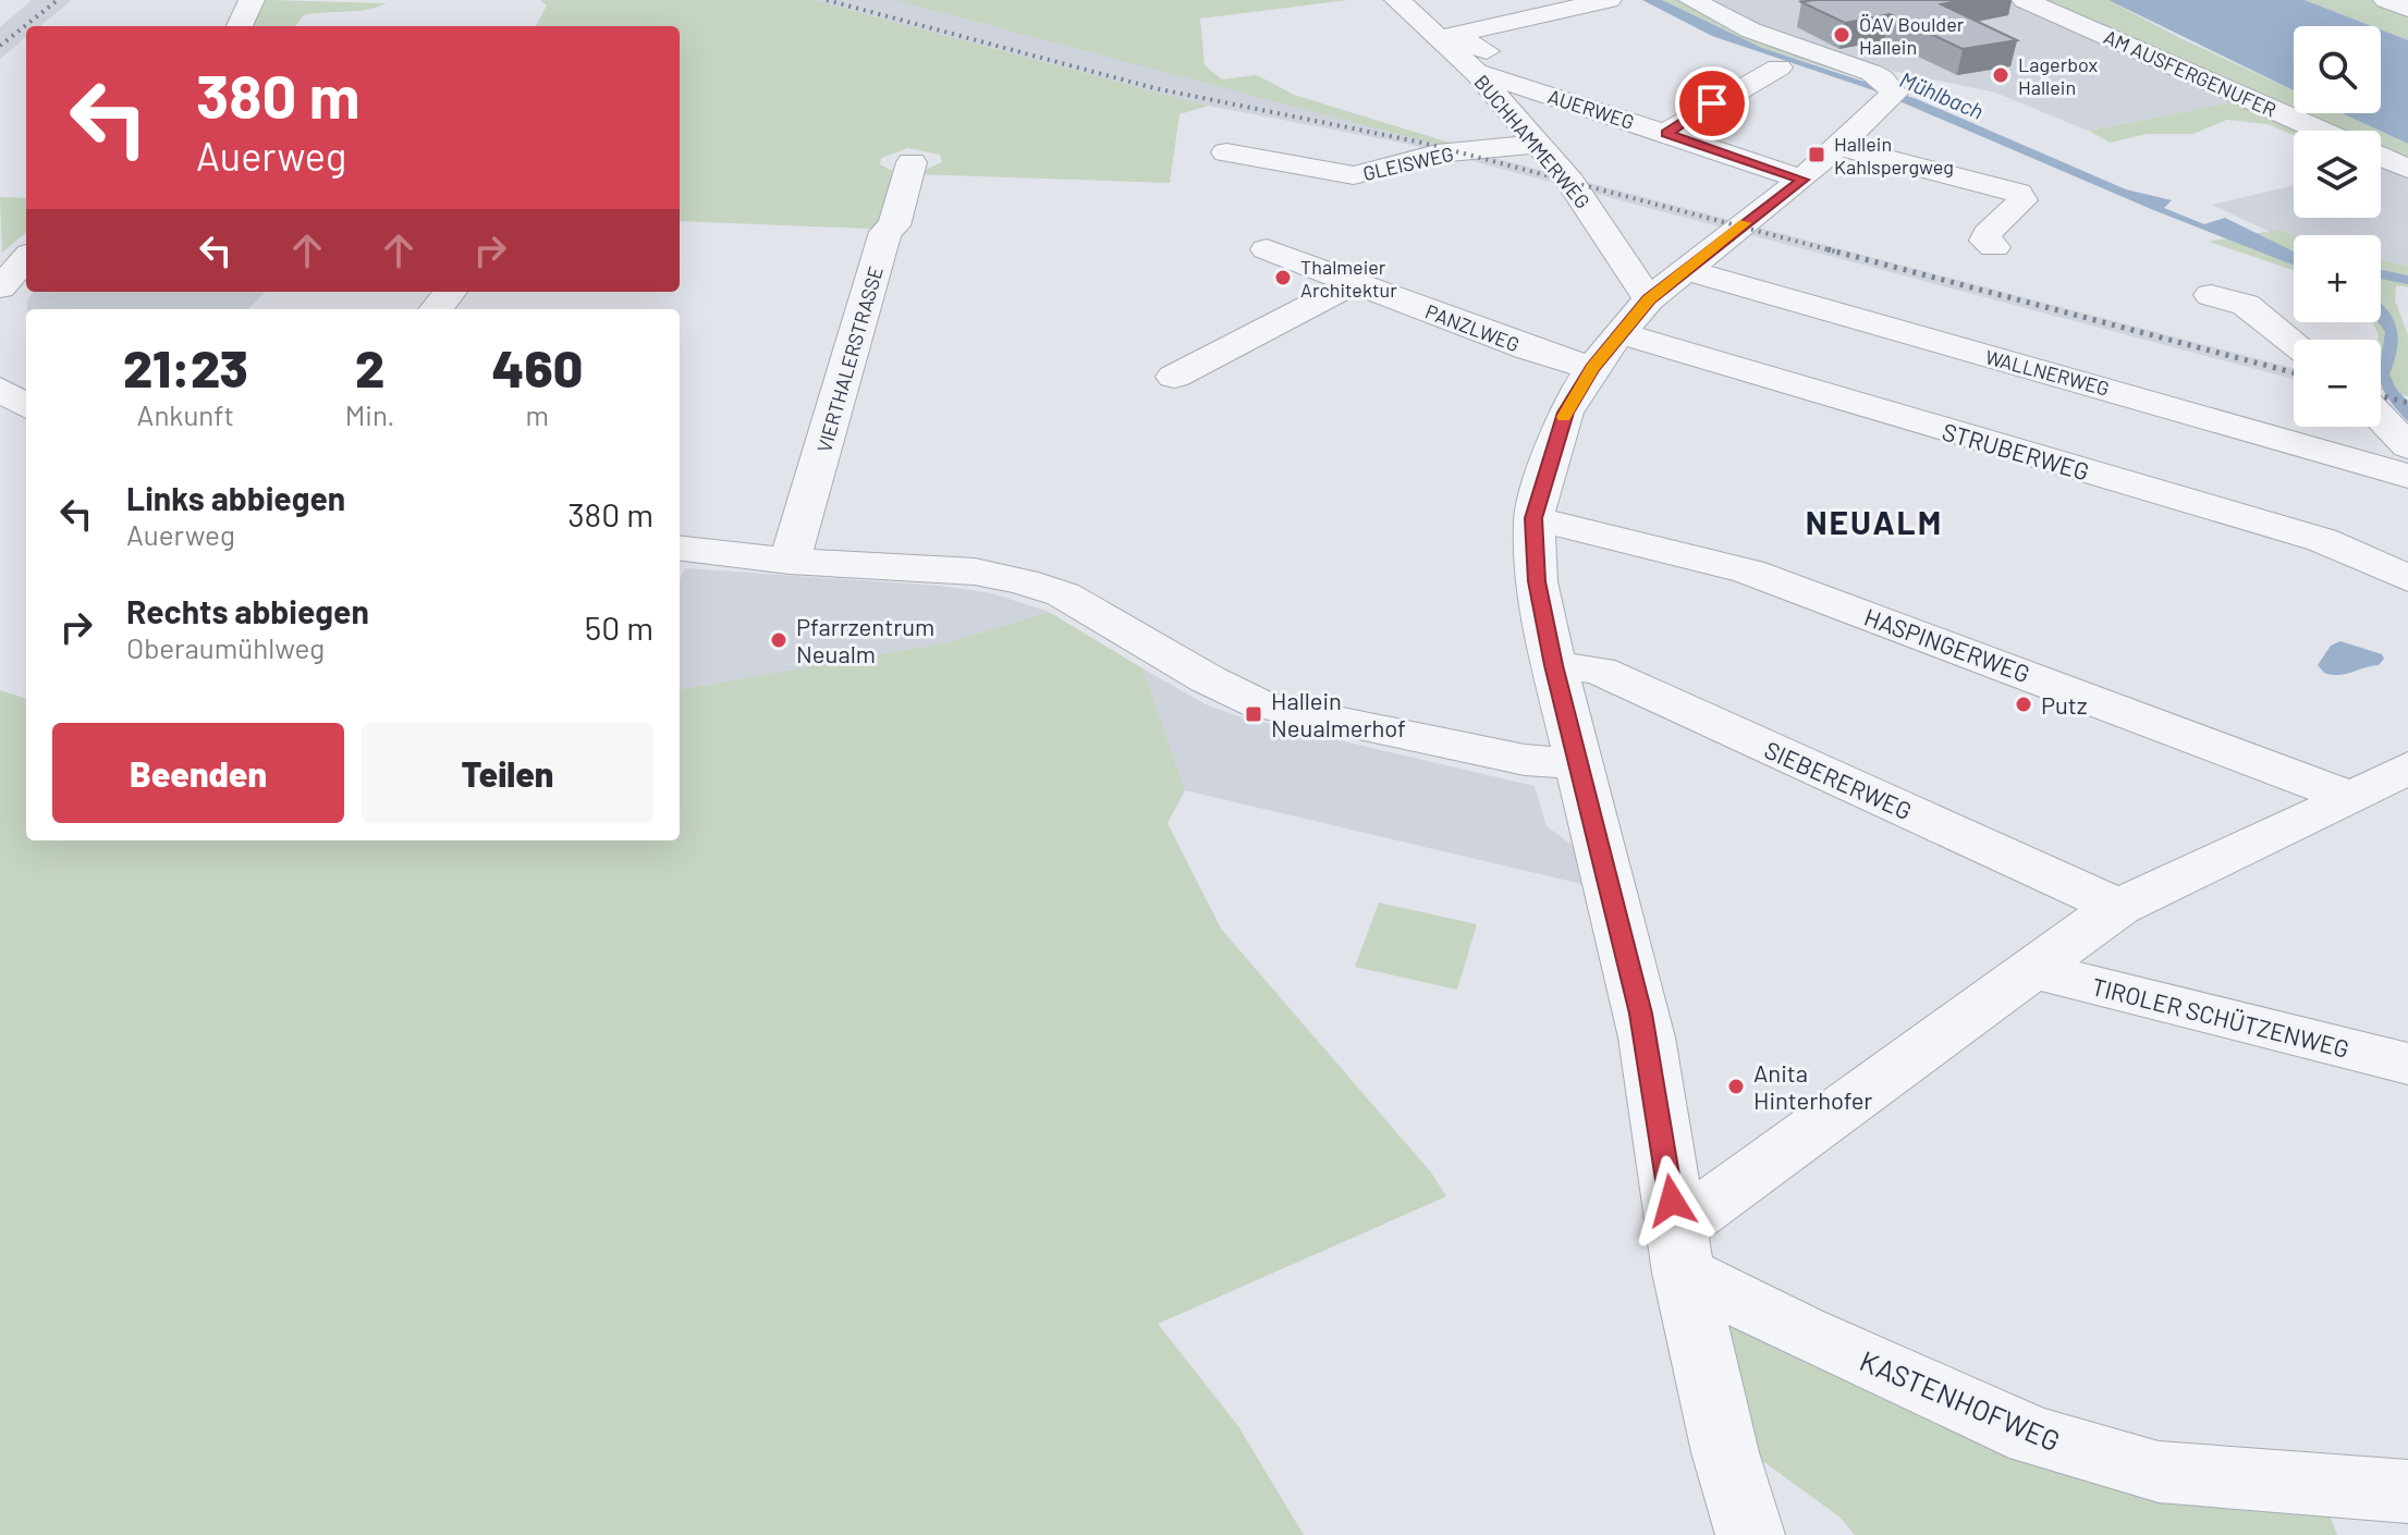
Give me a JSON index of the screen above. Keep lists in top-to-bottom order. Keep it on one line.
{"streets":{"street":["AM AUSFERGENUFER","AUERWEG","BUCHHAMMERWEG","GLEISWEG","PANZLWEG","VIERTHALERSTRASSE","WALLNERWEG","STRUBERWEG","HASPINGERWEG","SIEBERERWEG","TIROLER SCHÜTZENWEG","KASTENHOFWEG"]},"crossings":[["AUERWEG","BUCHHAMMERWEG"],["BUCHHAMMERWEG","GLEISWEG"]],"districts":["NEUALM"],"water":["Mühlbach"],"places":{"other":["ÖAV Boulder Hallein","Lagerbox Hallein","Thalmeier Architektur","Pfarrzentrum Neualm","Putz","Anita Hinterhofer"],"transit":["Hallein Kahlspergweg","Hallein Neualmerhof"]},"page":{"map_buttons":["+","−"],"turn":["380 m","Auerweg"],"eta":["21:23","Ankunft","2","Min.","460","m"],"list":[{"name":"Links abbiegen","note":"Auerweg","value":"380 m"},{"name":"Rechts abbiegen","note":"Oberaumühlweg","value":"50 m"}],"buttons":["Beenden","Teilen"]}}
